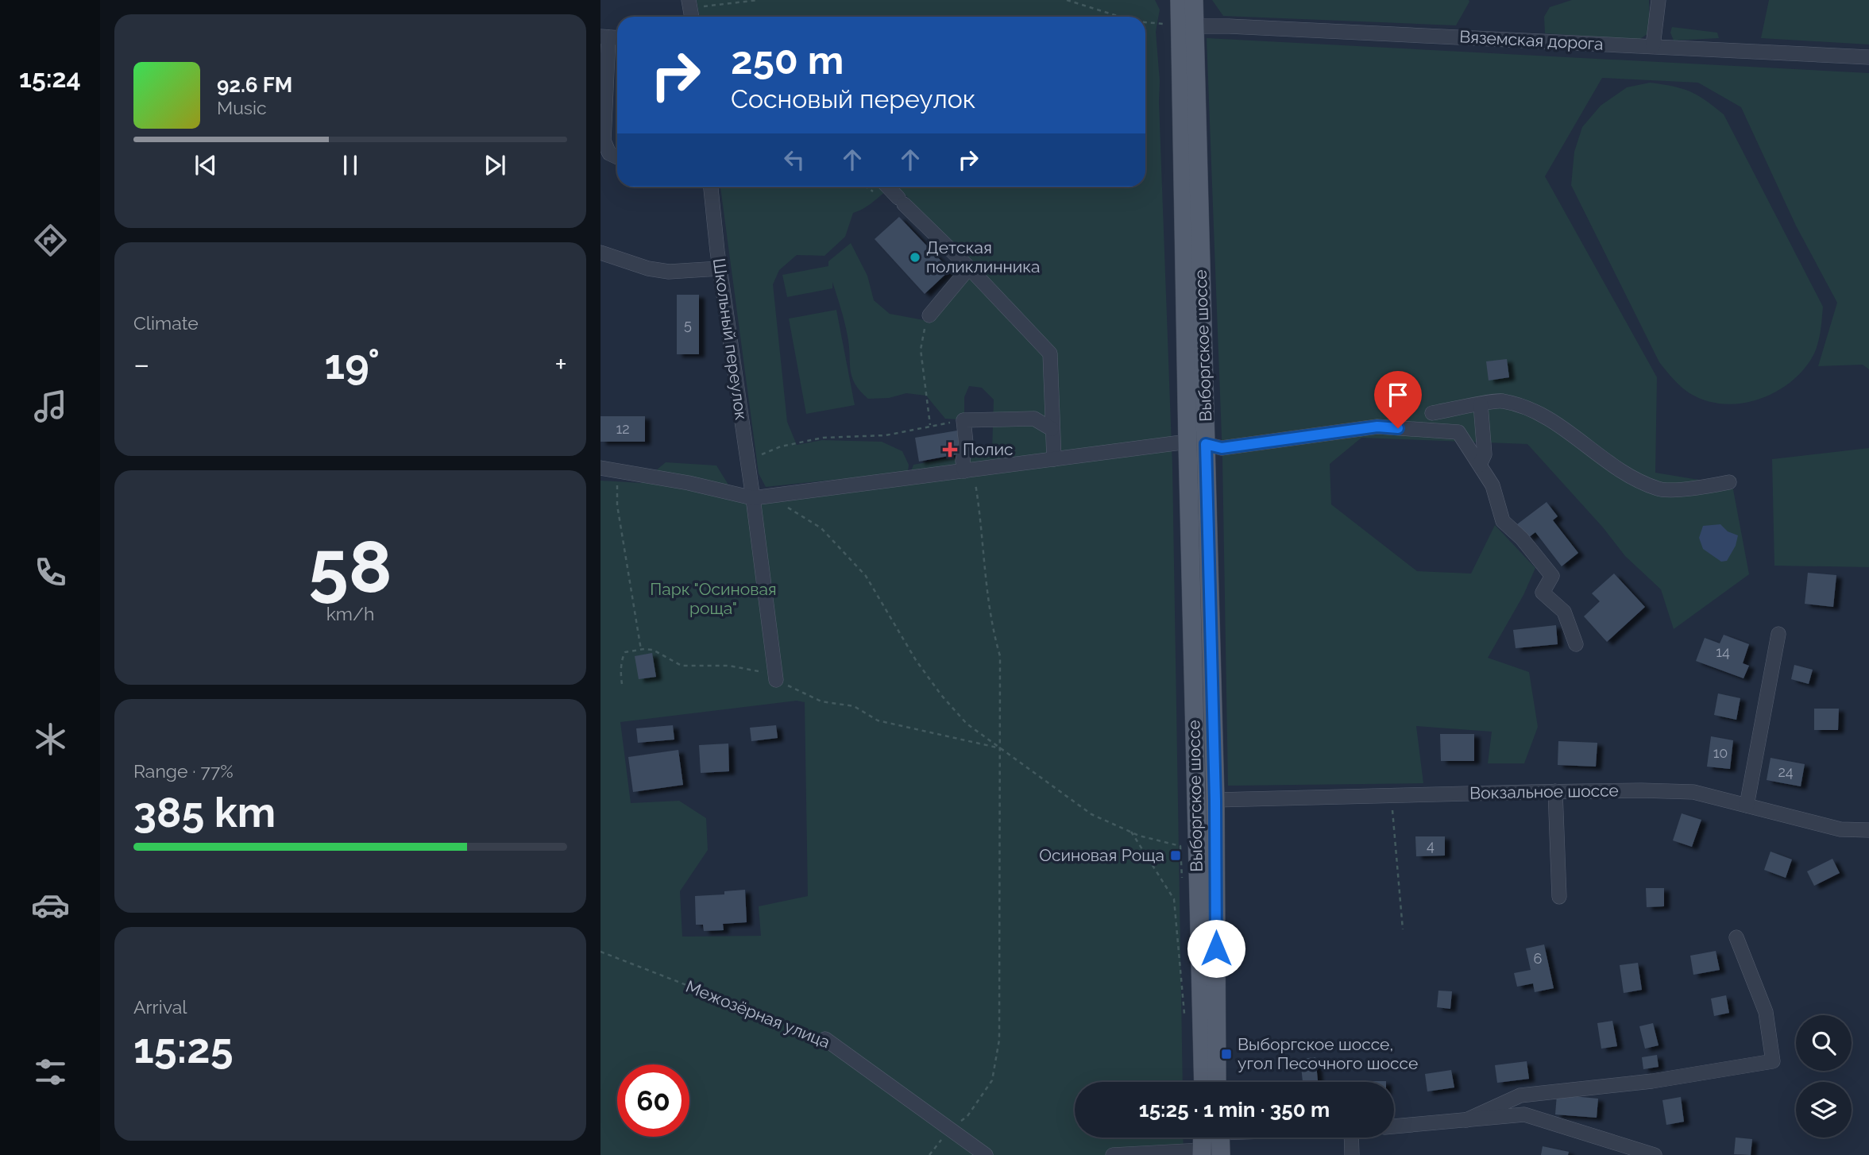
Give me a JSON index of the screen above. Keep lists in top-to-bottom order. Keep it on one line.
{"streets":{"main road":["Выборгское шоссе"],"street":["Вяземская дорога","Школьный переулок","Вокзальное шоссе","Межозёрная улица"]},"crossings":[["Вяземская дорога","Выборгское шоссе"],["Выборгское шоссе","Вокзальное шоссе"]],"parks":["Парк \"Осиновая роща\""],"places":{"other":["Детская поликлинника"],"health":["Полис"],"transit":["Осиновая Роща","Выборгское шоссе, угол Песочного шоссе"]},"house_numbers":["5","12","14","10","24","4","6"],"page":{"tabs":"15:24","turn":["250 m","Сосновый переулок"],"song":["92.6 FM","Music"],"tile":["Climate",["58","km/h"],["Range · 77%","385 km"],["Arrival","15:25"]],"heat":["−","19°","+"],"limit":"60","trip":"15:25 · 1 min · 350 m"}}
